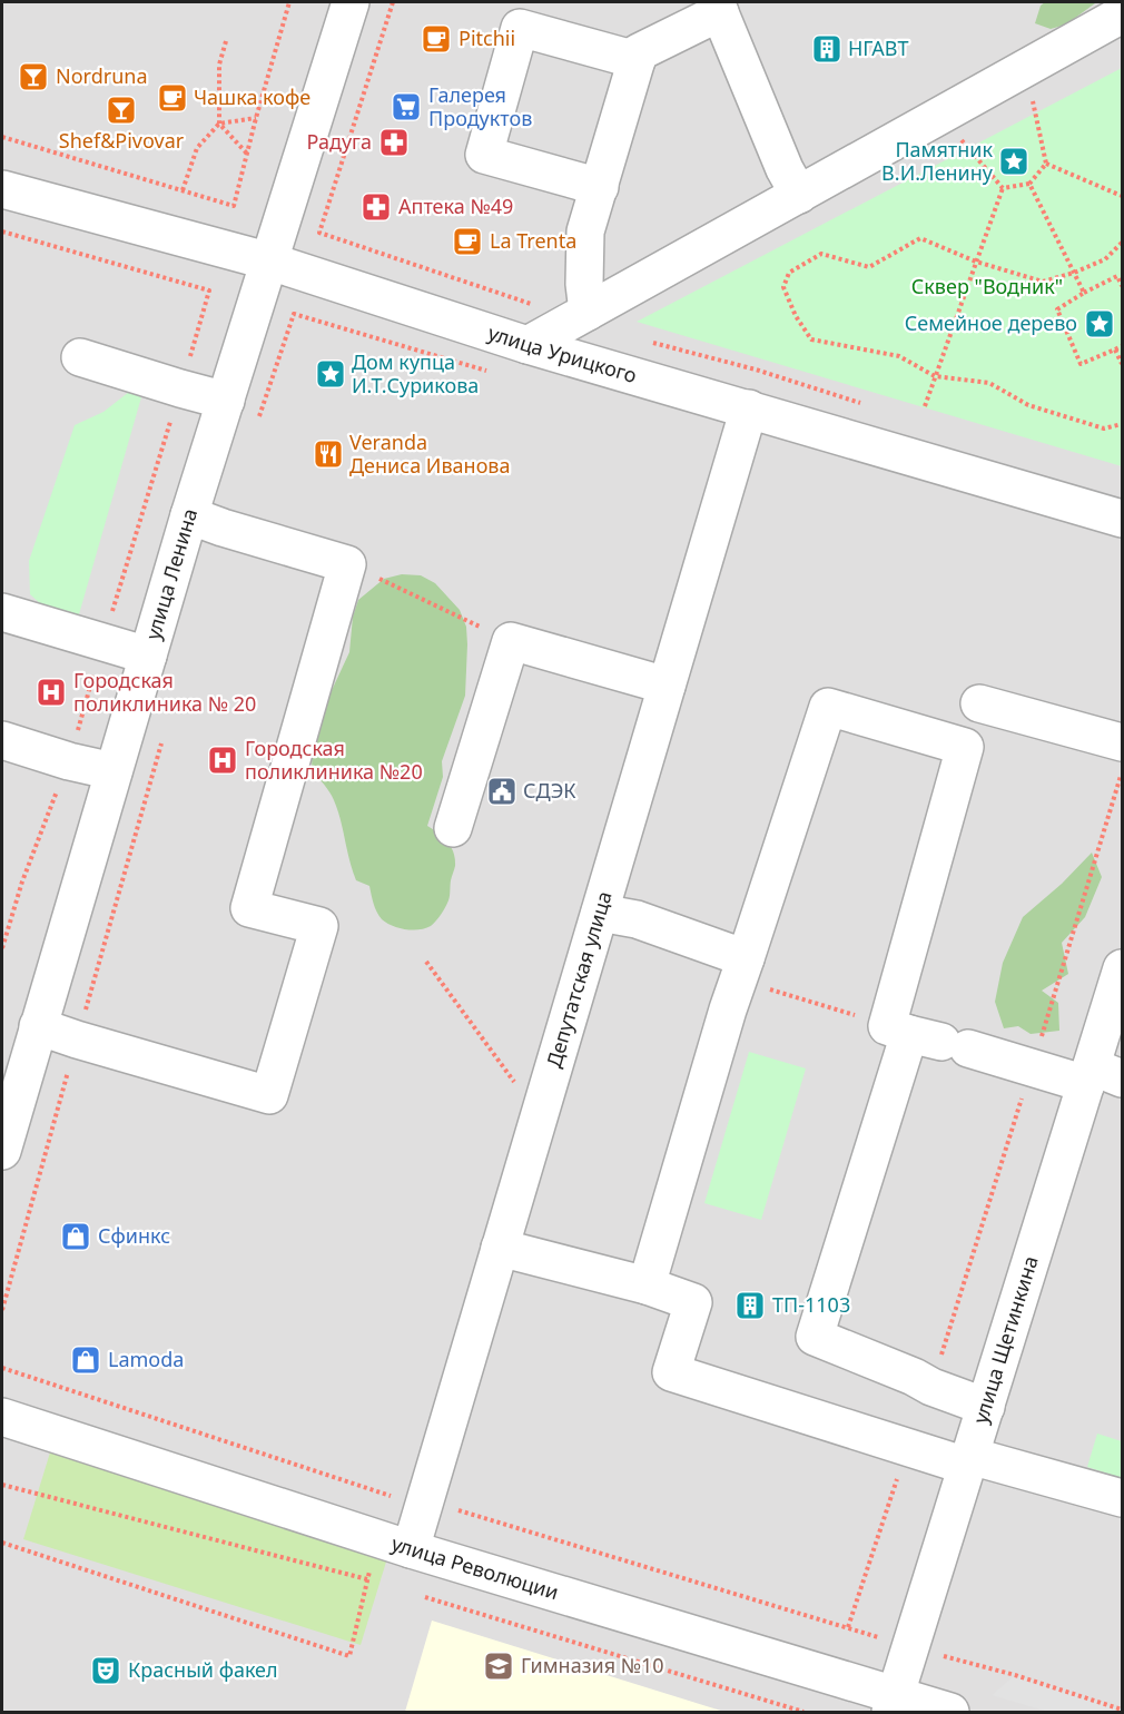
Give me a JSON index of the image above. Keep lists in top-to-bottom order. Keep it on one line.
{"streets":{"street":["улица Урицкого","улица Ленина","Депутатская улица","улица Щетинкина","улица Революции"]},"crossings":[["улица Урицкого","улица Ленина"],["улица Урицкого","Депутатская улица"],["Депутатская улица","улица Революции"],["улица Щетинкина","улица Революции"]],"parks":["Сквер \"Водник\""],"places":{"cafe":["Pitchii","Чашка кофе","La Trenta"],"building":["НГАВТ","ТП-1103"],"bar":["Nordruna","Shef&Pivovar"],"supermarket":["Галерея Продуктов"],"pharmacy":["Радуга","Аптека №49"],"place":["Памятник В.И.Ленину","Семейное дерево","Дом купца И.Т.Сурикова"],"restaurant":["Veranda Дениса Иванова"],"hospital":["Городская поликлиника № 20","Городская поликлиника №20"],"public building":["СДЭК"],"shop":["Сфинкс","Lamoda"],"school or university":["Гимназия №10"],"theatre":["Красный факел"]}}
